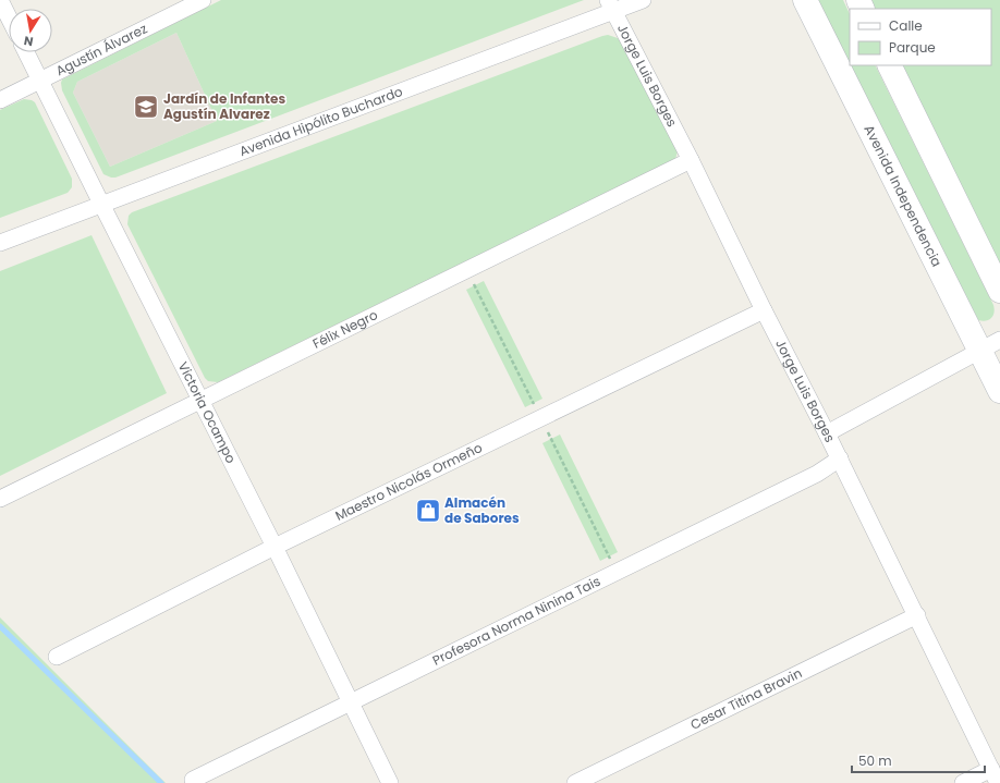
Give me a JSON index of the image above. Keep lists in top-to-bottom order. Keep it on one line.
{"streets":{"main road":["Avenida Independencia"],"street":["Agustín Álvarez","Jorge Luis Borges","Avenida Hipólito Buchardo","Félix Negro","Victoria Ocampo","Maestro Nicolás Ormeño","Profesora Norma Ninina Tais","Cesar Titina Bravin"]},"crossings":[["Agustín Álvarez","Victoria Ocampo"],["Jorge Luis Borges","Avenida Hipólito Buchardo"],["Jorge Luis Borges","Félix Negro"],["Jorge Luis Borges","Maestro Nicolás Ormeño"],["Jorge Luis Borges","Profesora Norma Ninina Tais"],["Jorge Luis Borges","Cesar Titina Bravin"],["Avenida Hipólito Buchardo","Victoria Ocampo"],["Félix Negro","Victoria Ocampo"],["Victoria Ocampo","Maestro Nicolás Ormeño"],["Victoria Ocampo","Profesora Norma Ninina Tais"]],"places":{"school or university":["Jardín de Infantes Agustín Alvarez"],"shop":["Almacén de Sabores"]},"legend":["Calle","Parque"],"scale_bar":"50 m","north":"bottom"}
